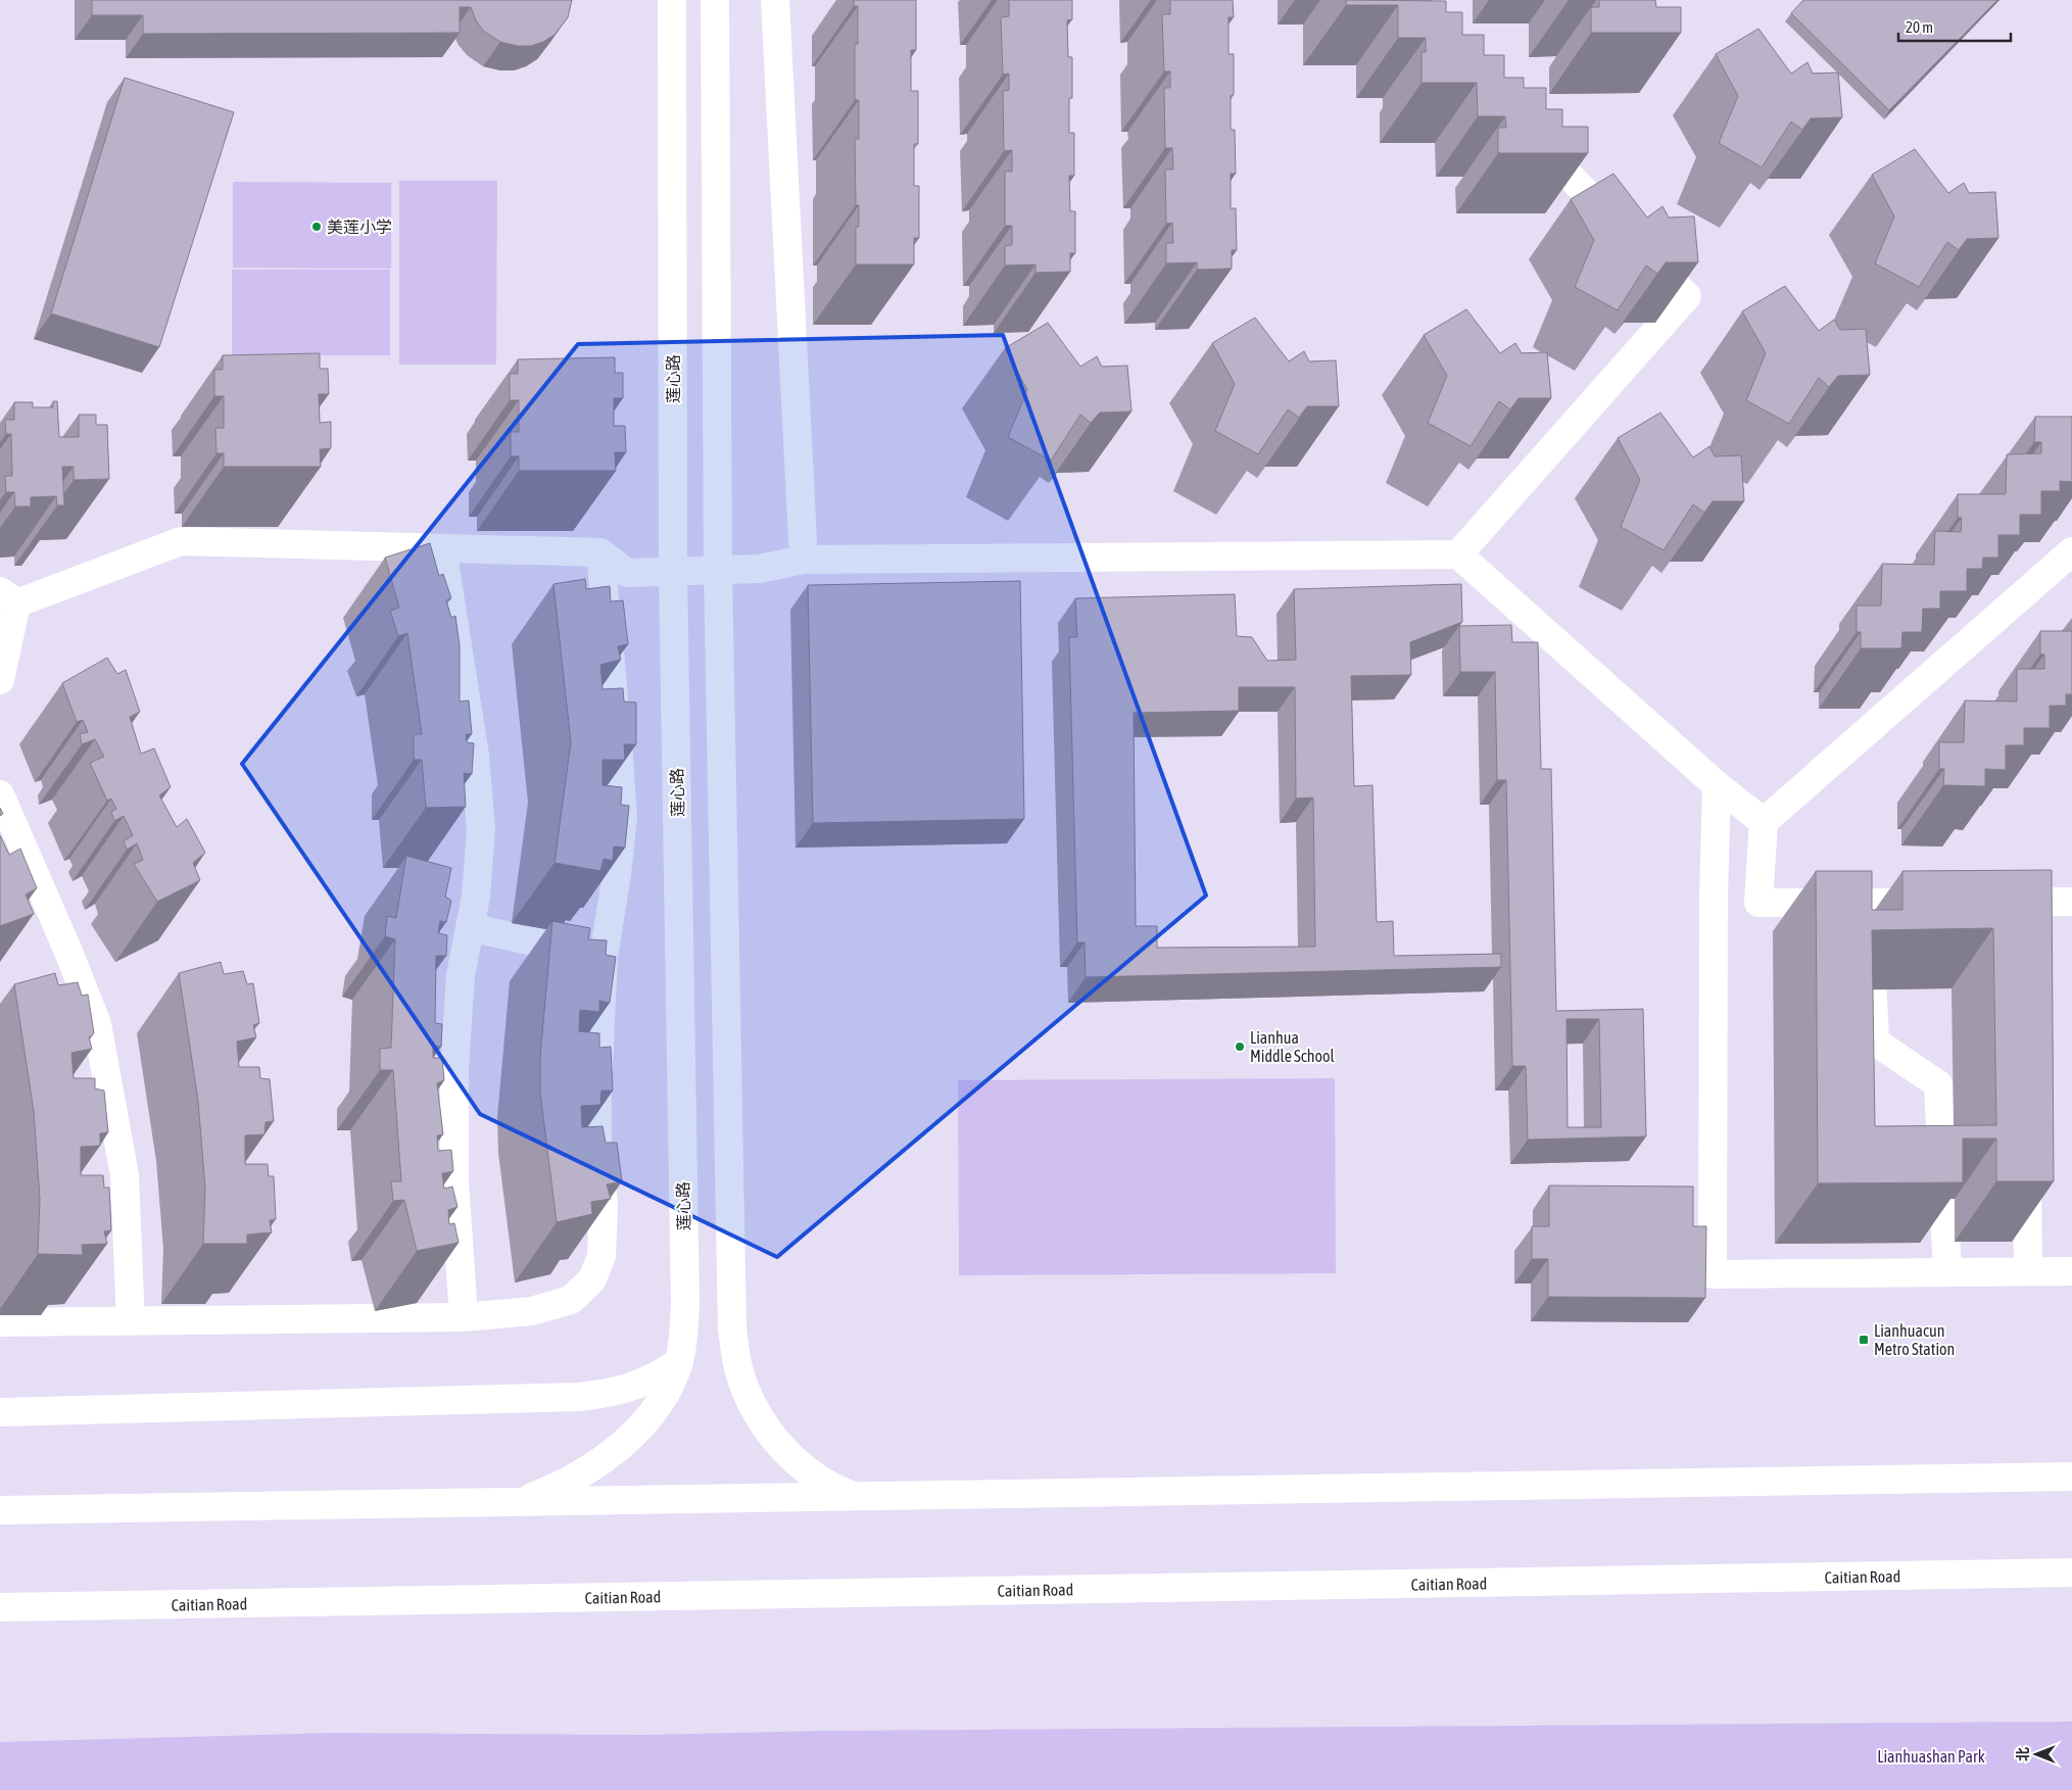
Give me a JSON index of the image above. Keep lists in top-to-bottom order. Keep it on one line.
{"streets":{"main road":["莲心路","Caitian Road"]},"parks":["Lianhuashan Park"],"places":{"other":["美莲小学","Lianhua Middle School"],"transit":["Lianhuacun Metro Station"]},"scale_bar":"20 m","north":"left"}
